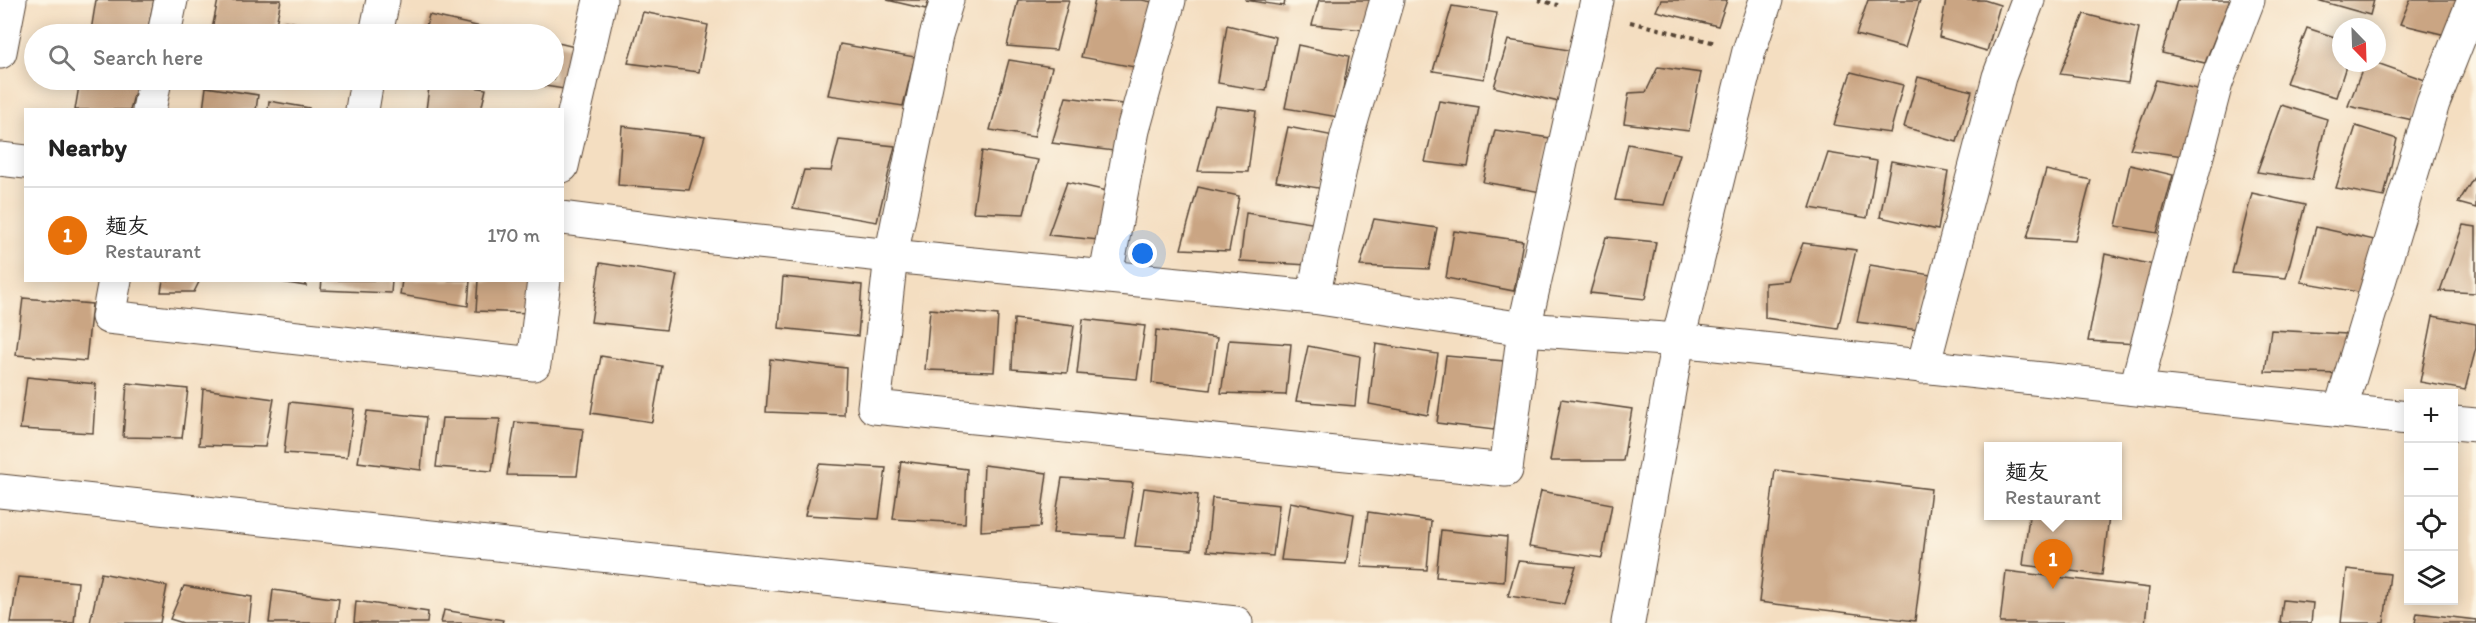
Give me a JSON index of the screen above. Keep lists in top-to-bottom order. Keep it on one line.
{"north":"bottom right","page":{"search":"Search here","heading":"Nearby","list":[{"mark":"1","name":"麺友","note":"Restaurant","value":"170 m"}],"map_buttons":["+","−"],"popup":["麺友","Restaurant"],"pins":"1"}}
